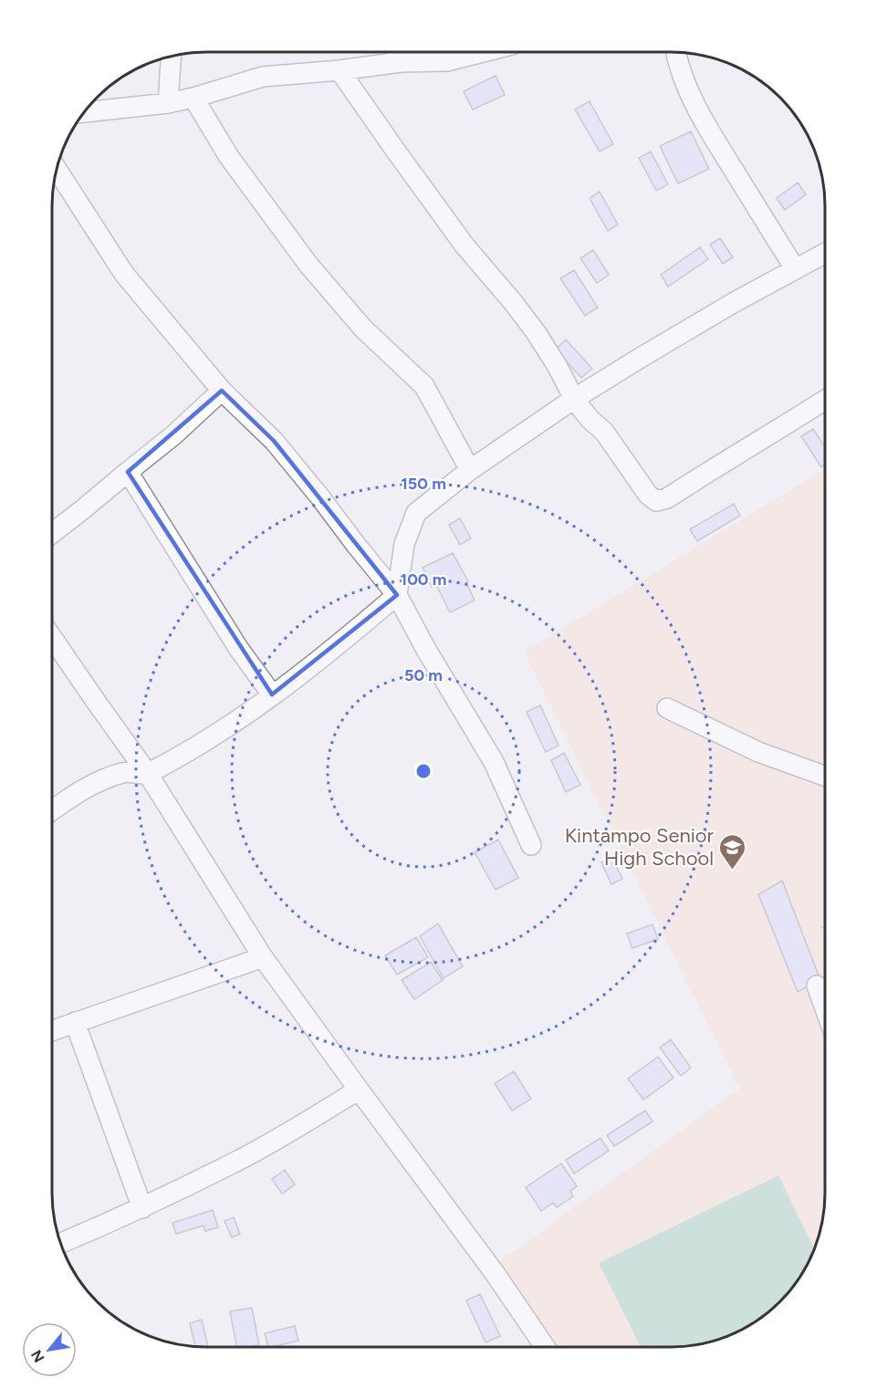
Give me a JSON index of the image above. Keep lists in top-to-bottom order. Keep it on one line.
{"places":{"school or university":["Kintampo Senior High School"]},"north":"bottom left","rings":["150 m","100 m","50 m"]}
